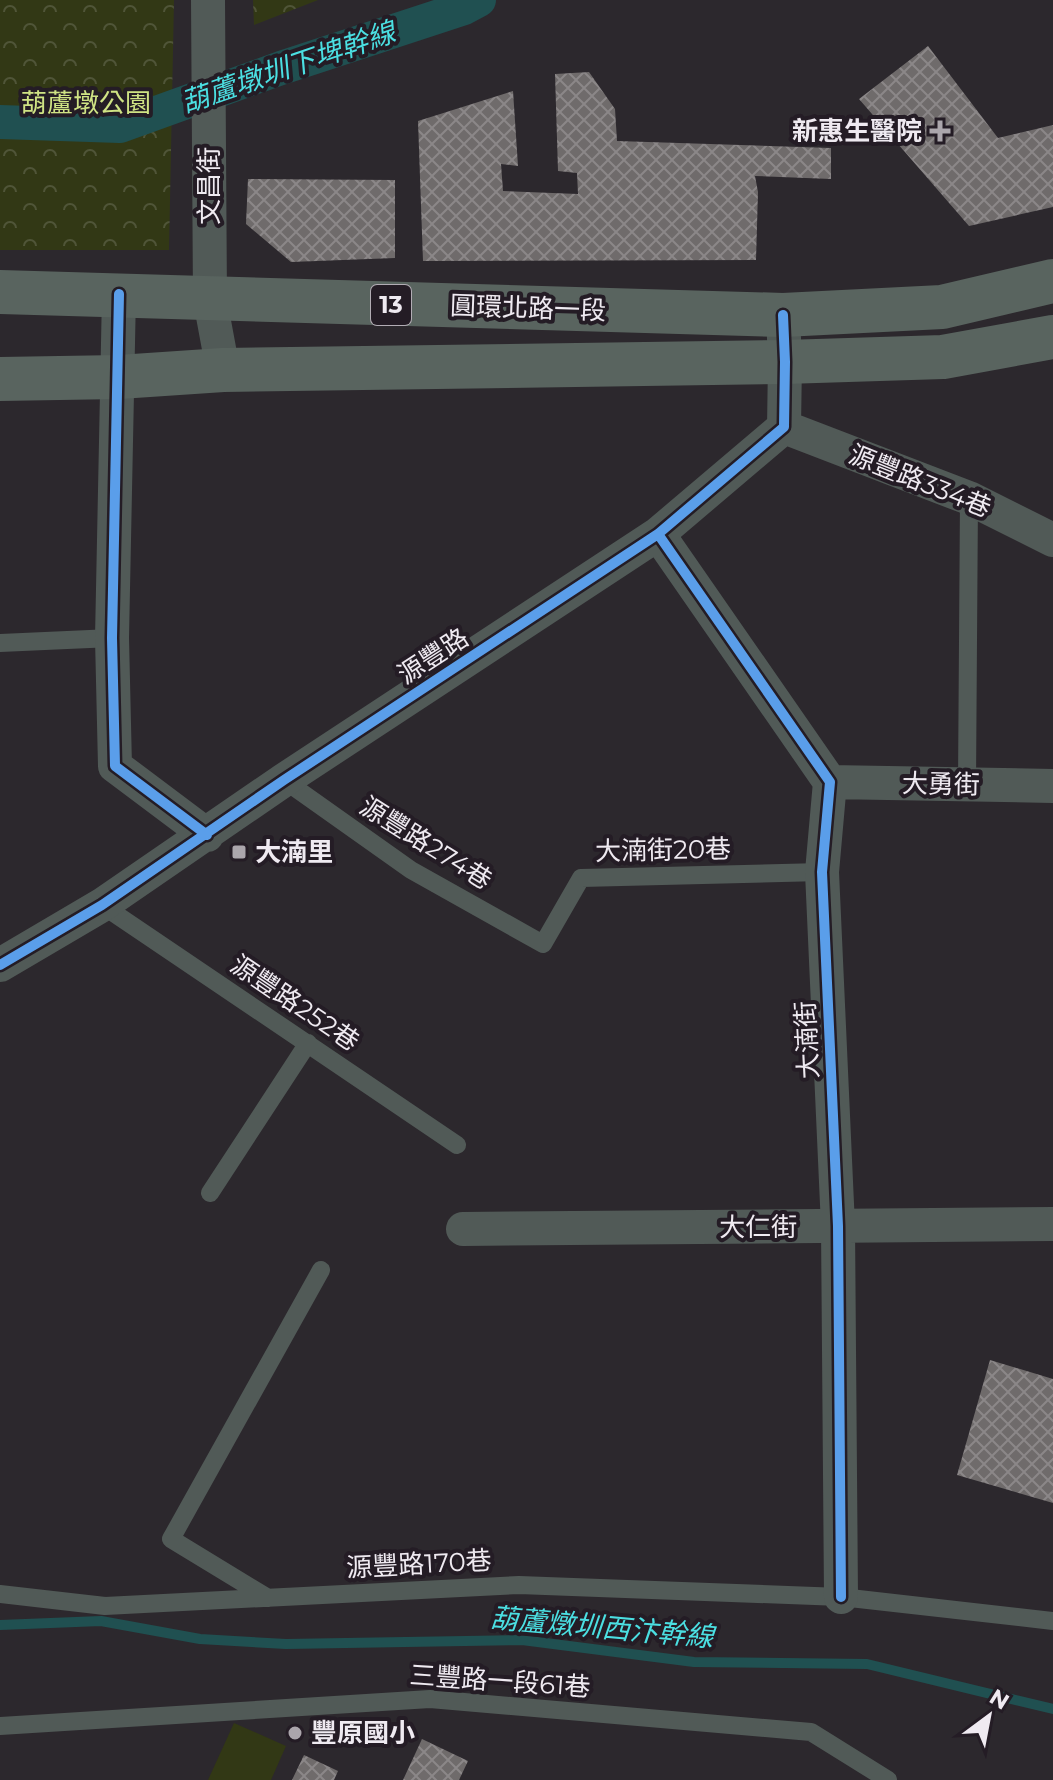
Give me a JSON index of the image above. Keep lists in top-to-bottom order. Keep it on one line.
{"streets":{"main road":["13","圓環北路一段"],"street":["文昌街","源豐路334巷","源豐路","大勇街","大湳街","大仁街"],"lane":["源豐路274巷","大湳街20巷","源豐路252巷","源豐路170巷","三豐路一段61巷"]},"crossings":[["文昌街","圓環北路一段"],["源豐路334巷","源豐路"],["源豐路","源豐路274巷"],["源豐路","源豐路252巷"],["大勇街","大湳街"],["源豐路274巷","大湳街20巷"],["大湳街20巷","大湳街"],["大湳街","大仁街"],["大湳街","源豐路170巷"]],"water":["葫蘆墩圳下埤幹線","葫蘆燉圳西汴幹線"],"parks":["葫蘆墩公園"],"places":{"health":["新惠生醫院"],"transit":["大湳里"],"other":["豐原國小"]},"north":"top right"}
